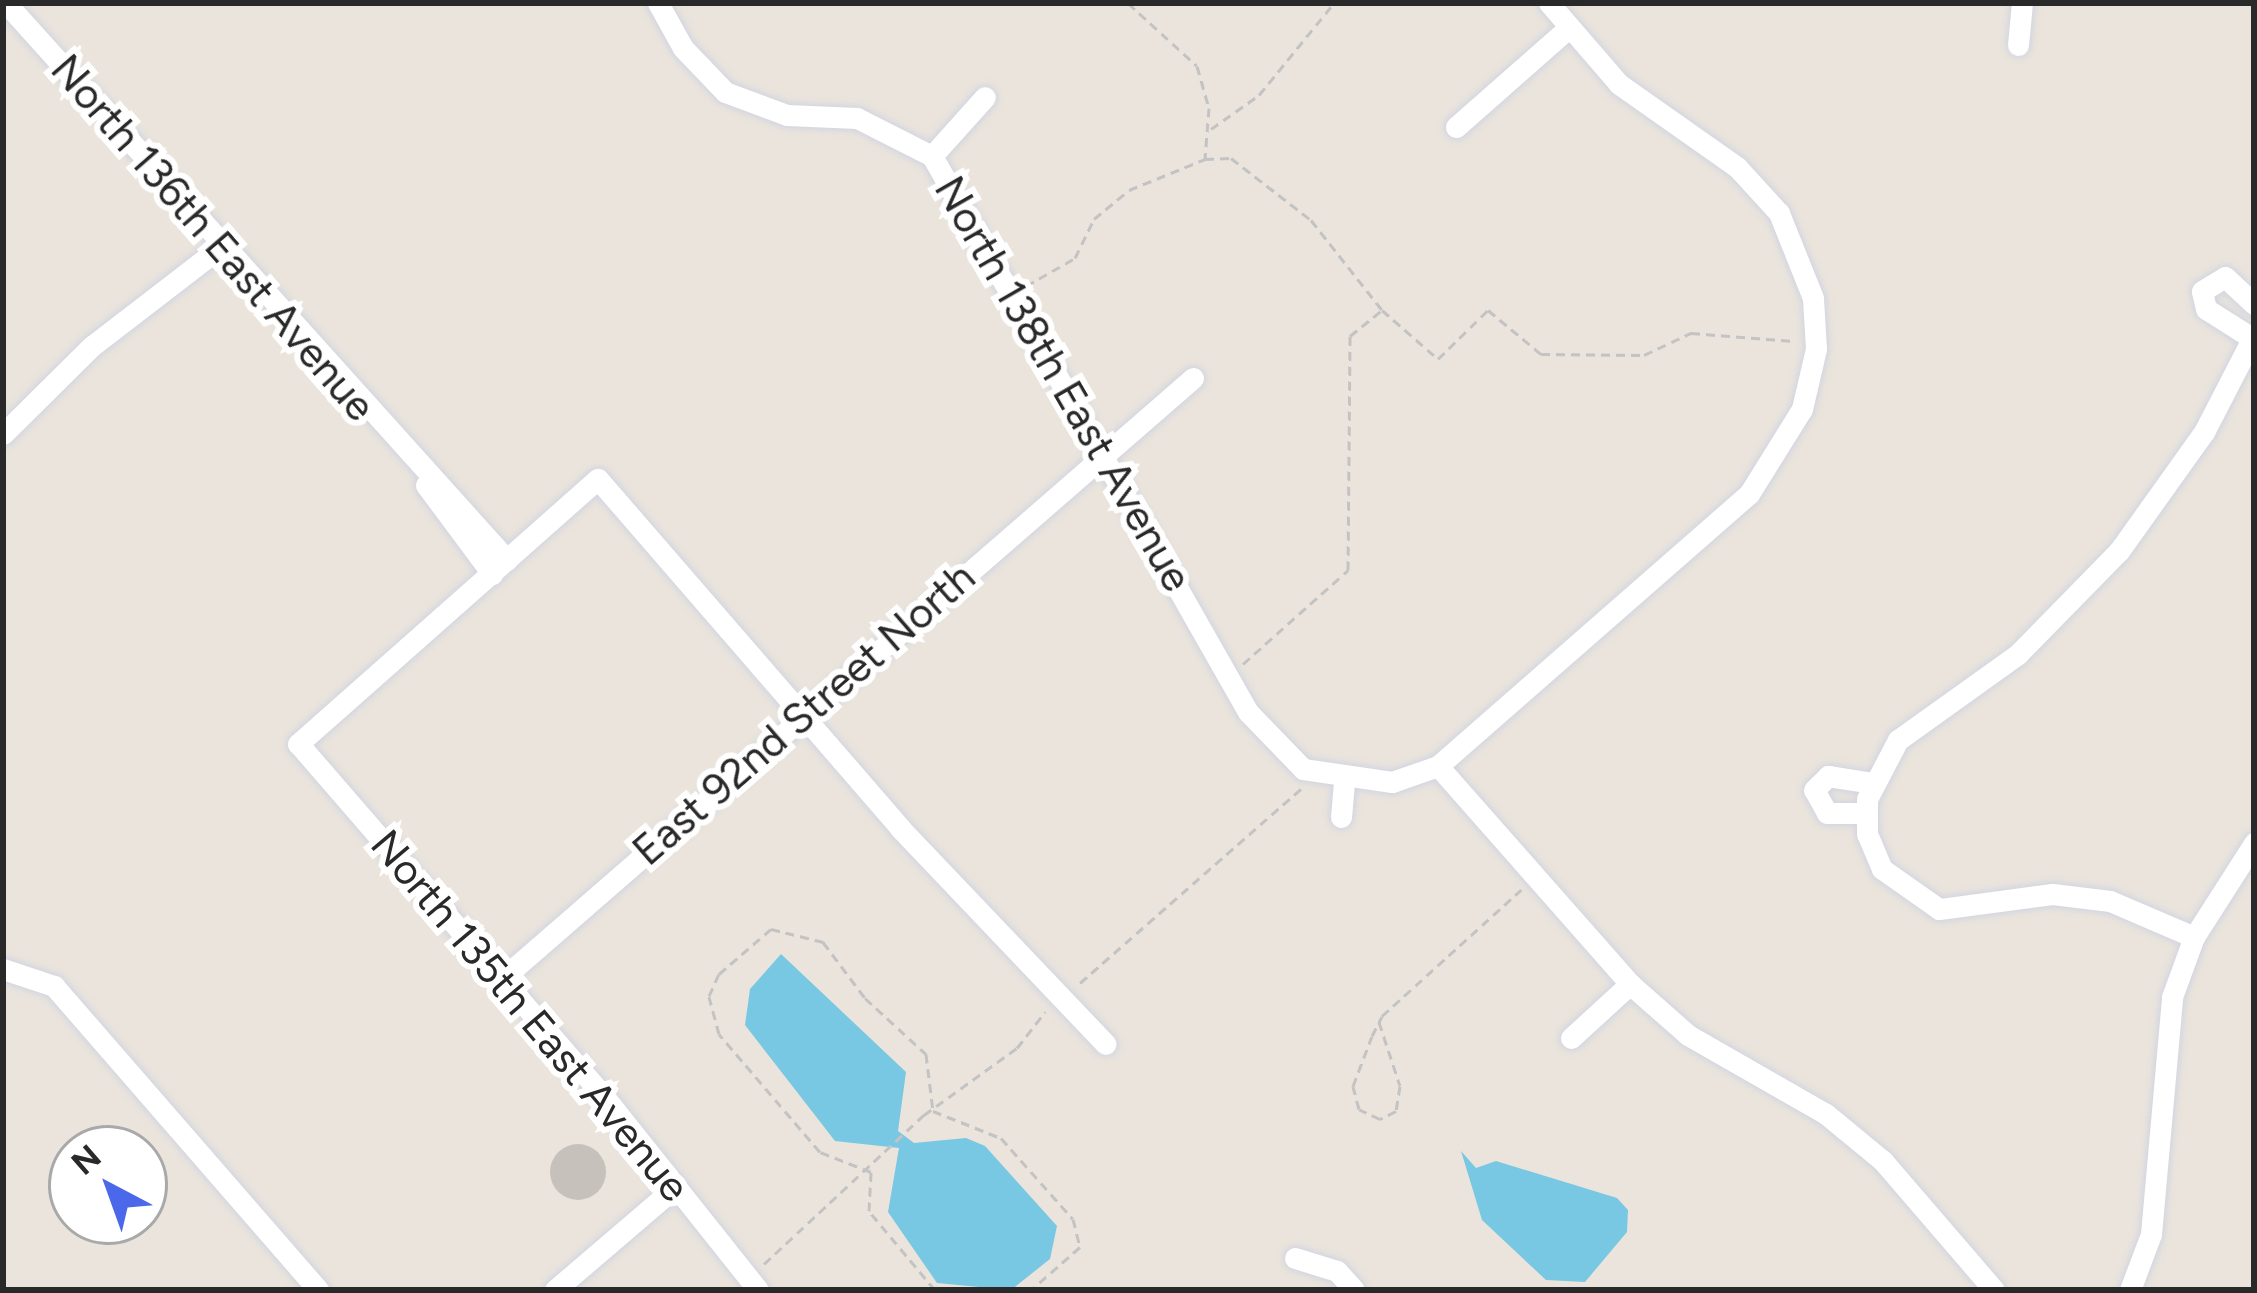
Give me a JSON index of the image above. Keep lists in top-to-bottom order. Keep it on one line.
{"streets":{"street":["North 136th East Avenue","North 138th East Avenue","East 92nd Street North","North 135th East Avenue"]},"crossings":[["North 136th East Avenue","North 135th East Avenue"],["North 138th East Avenue","East 92nd Street North"],["East 92nd Street North","North 135th East Avenue"]],"north":"top left"}
